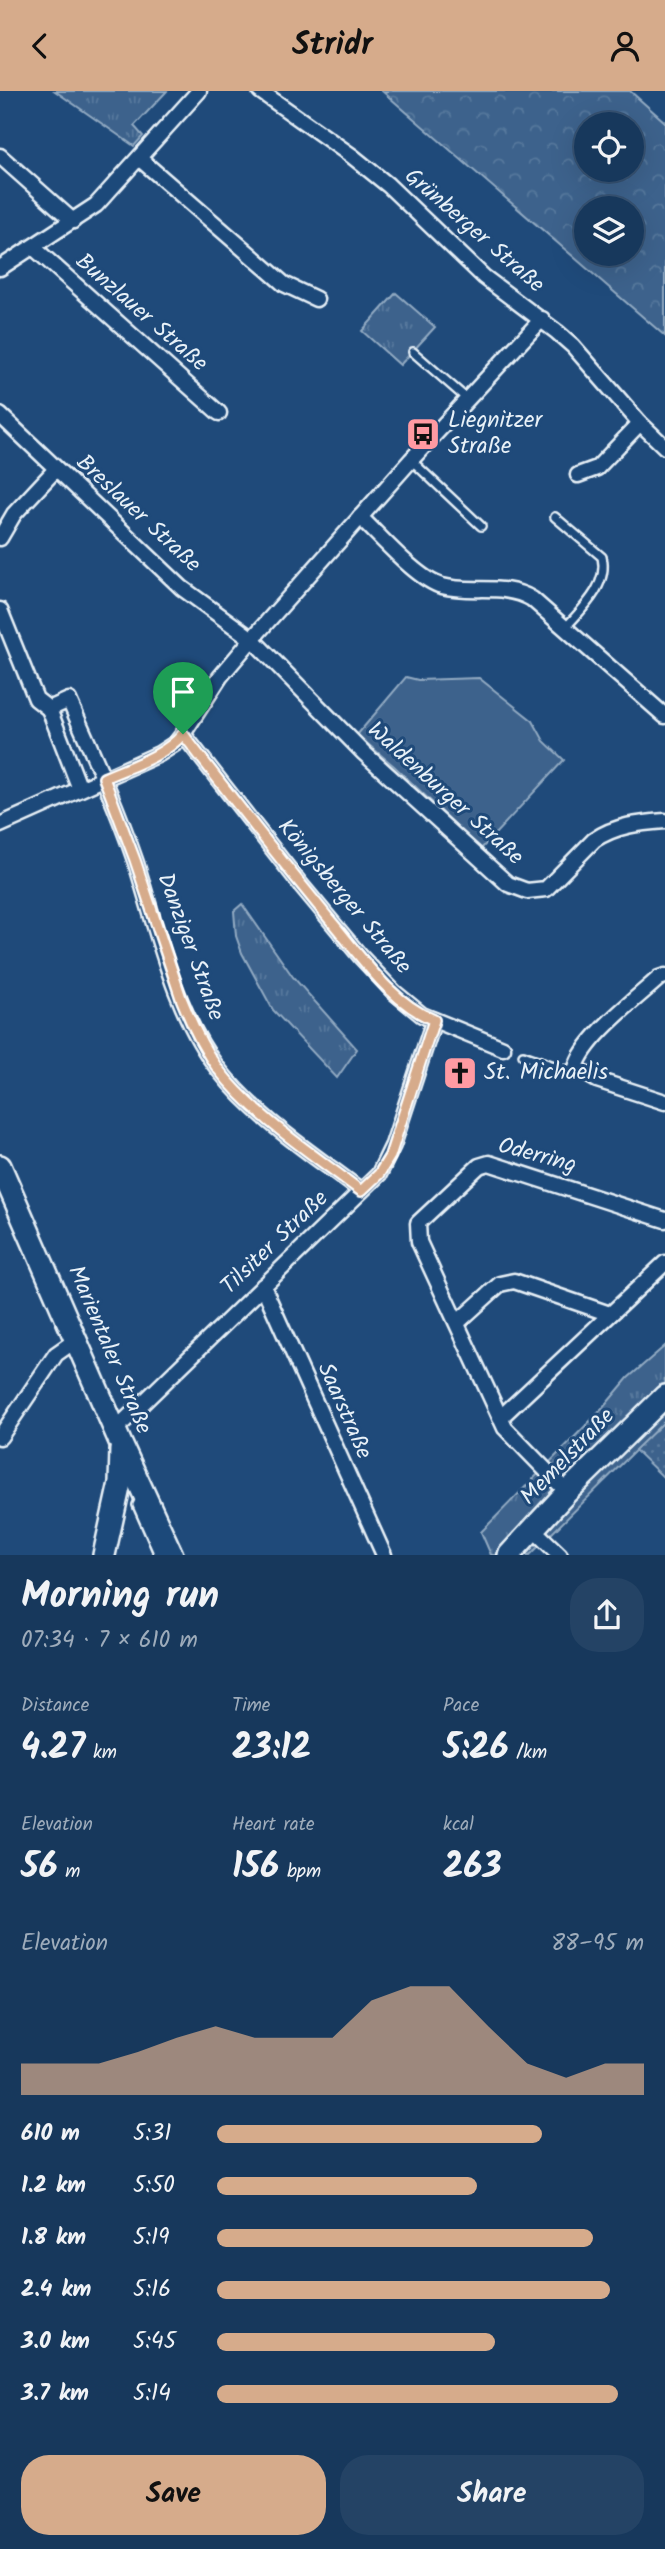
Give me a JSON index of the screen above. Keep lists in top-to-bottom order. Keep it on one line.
{"streets":{"main road":["Marientaler Straße","Memelstraße"],"street":["Grünberger Straße","Bunzlauer Straße","Breslauer Straße","Waldenburger Straße","Königsberger Straße","Danziger Straße","Oderring","Tilsiter Straße","Saarstraße"]},"crossings":[["Breslauer Straße","Waldenburger Straße"],["Königsberger Straße","Tilsiter Straße"],["Danziger Straße","Tilsiter Straße"],["Oderring","Memelstraße"],["Tilsiter Straße","Marientaler Straße"],["Tilsiter Straße","Saarstraße"]],"places":{"bus stop":["Liegnitzer Straße"],"church":["St. Michaelis"]},"page":{"header":"Stridr","heading":["Morning run","07:34 · 7 × 610 m"],"stats":[["Distance","4.27 km"],["Time","23:12"],["Pace","5:26 /km"],["Elevation","56 m"],["Heart rate","156 bpm"],["kcal","263"]],"chart":["Elevation","88–95 m"],"list":[{"name":"610 m","note":"5:31"},{"name":"1.2 km","note":"5:50"},{"name":"1.8 km","note":"5:19"},{"name":"2.4 km","note":"5:16"},{"name":"3.0 km","note":"5:45"},{"name":"3.7 km","note":"5:14"}],"buttons":["Save","Share"]}}
